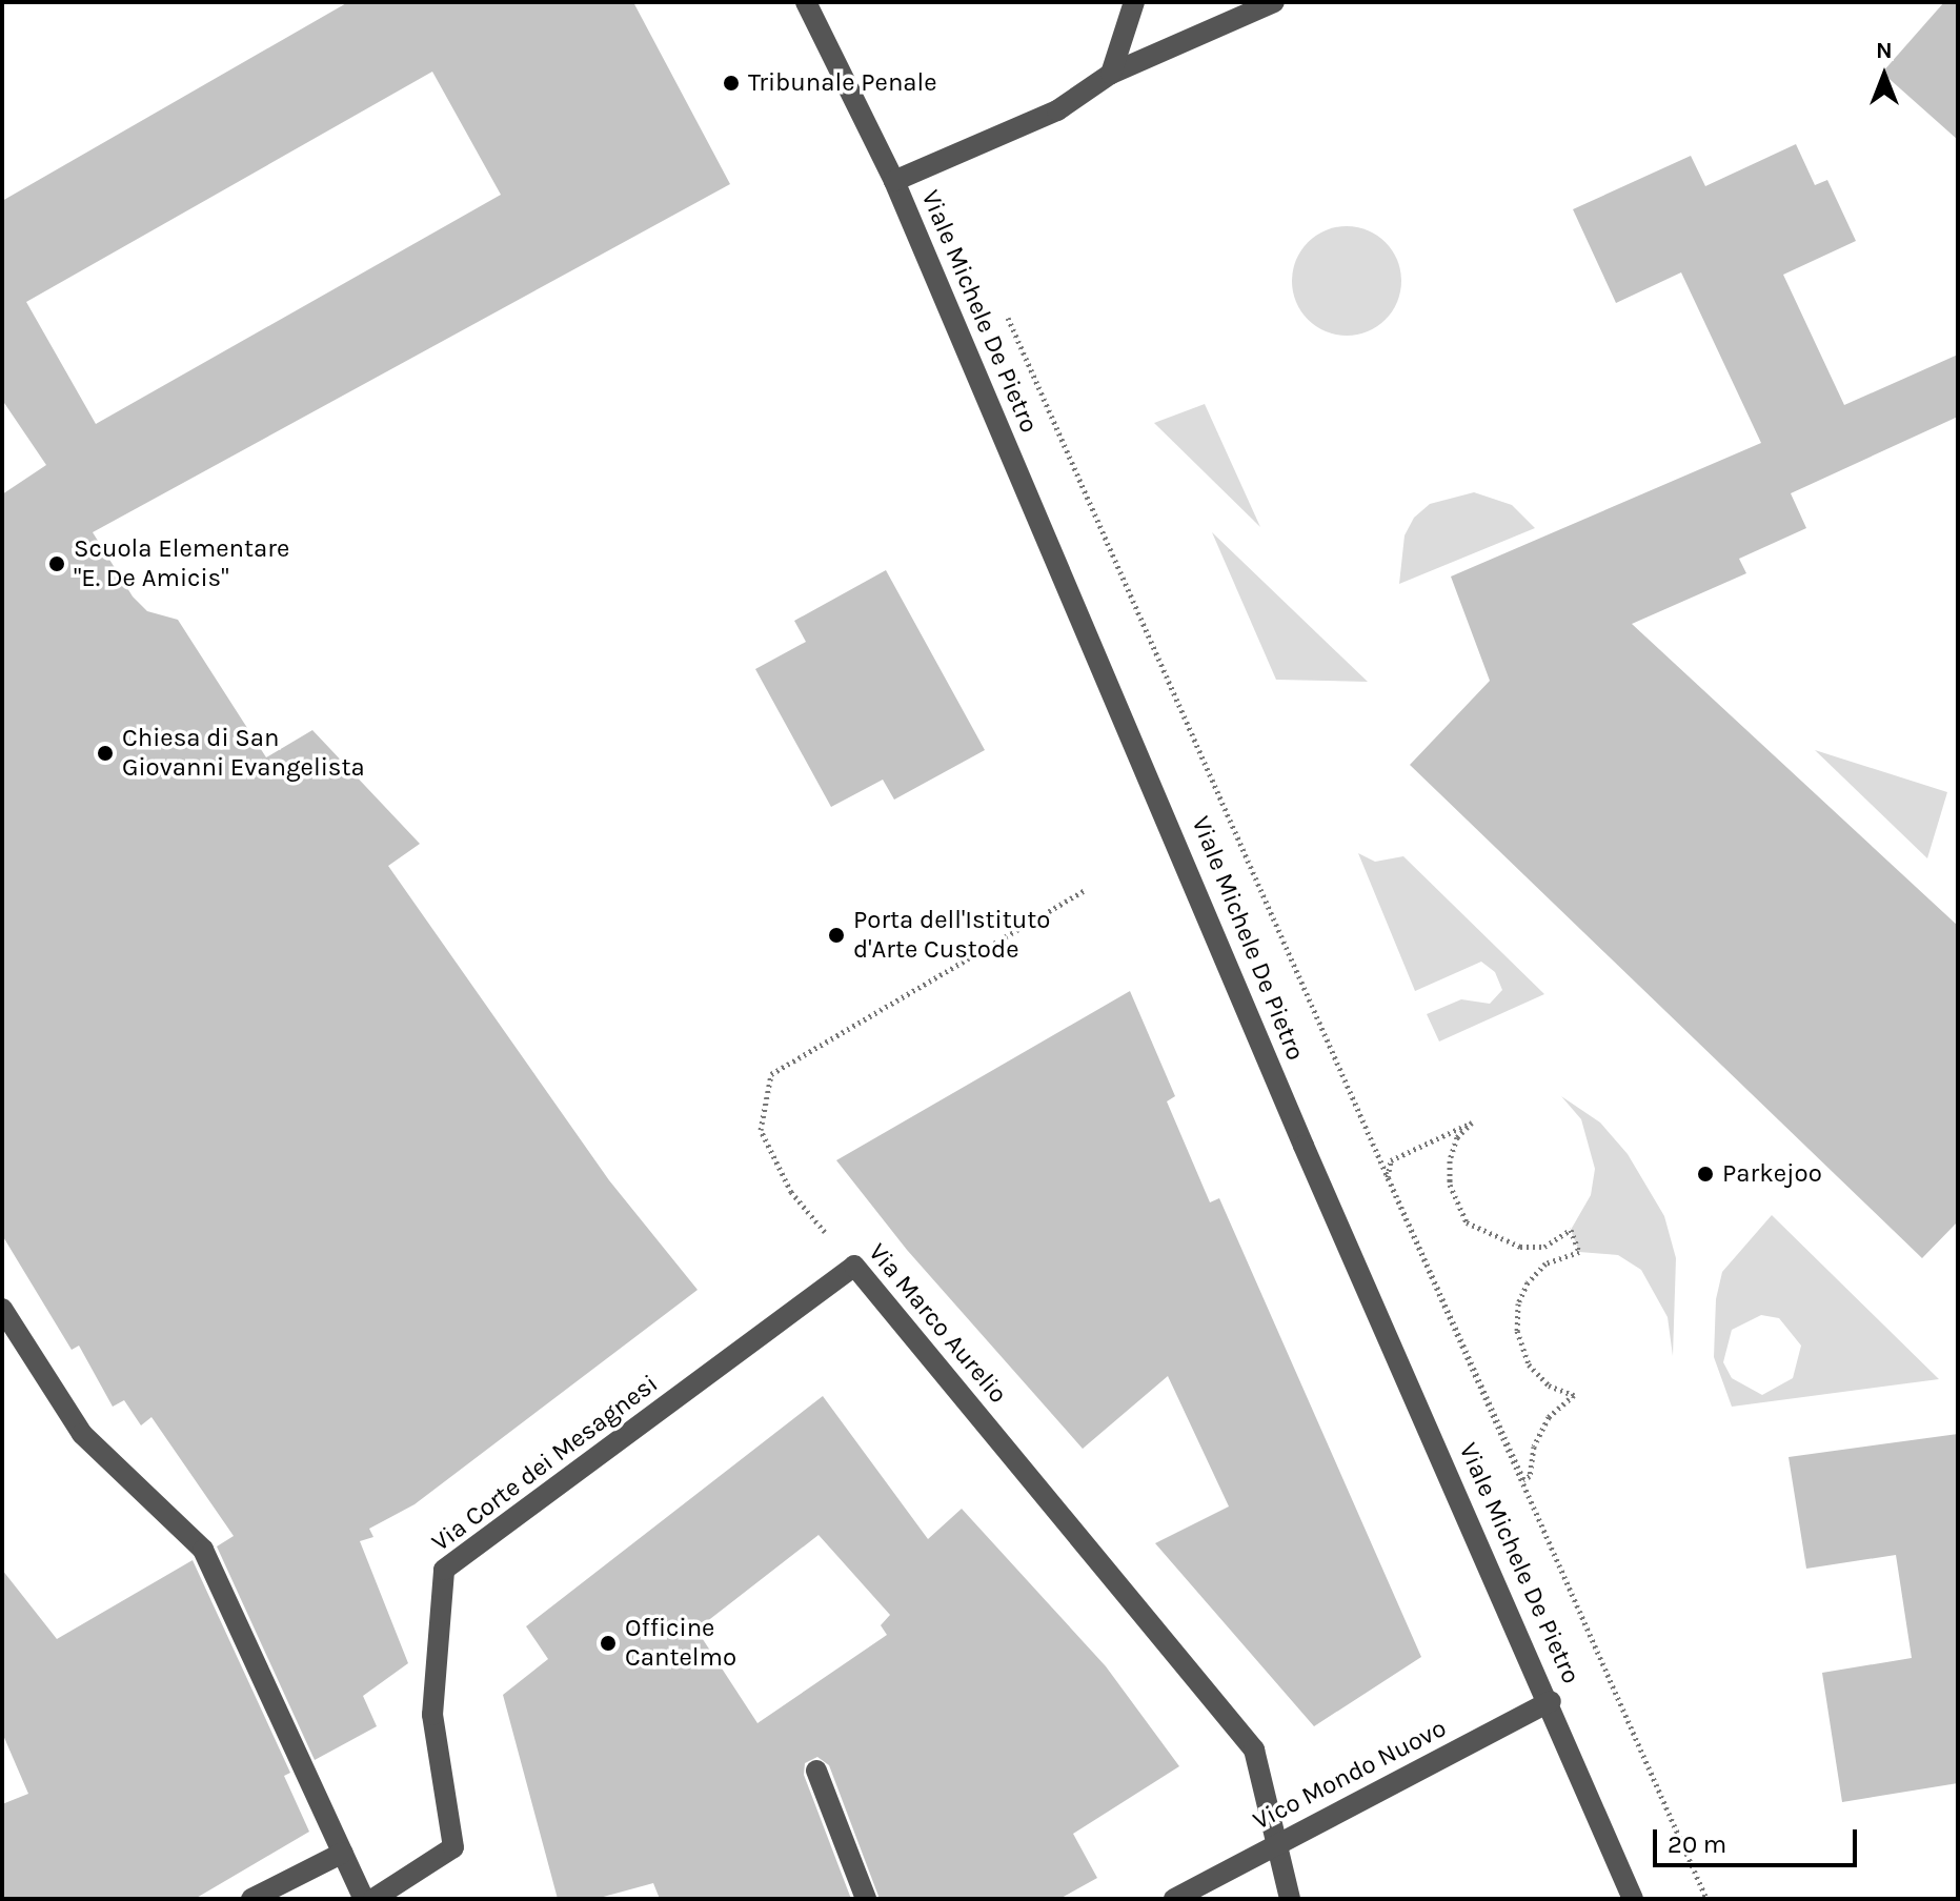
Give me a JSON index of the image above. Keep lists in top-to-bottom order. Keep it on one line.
{"streets":{"street":["Viale Michele De Pietro","Via Marco Aurelio","Via Corte dei Mesagnesi","Vico Mondo Nuovo"]},"crossings":[["Viale Michele De Pietro","Vico Mondo Nuovo"],["Via Marco Aurelio","Via Corte dei Mesagnesi"],["Via Marco Aurelio","Vico Mondo Nuovo"]],"places":["Tribunale Penale","Scuola Elementare \"E. De Amicis\"","Chiesa di San Giovanni Evangelista","Porta dell'Istituto d'Arte Custode","Parkejoo","Officine Cantelmo"],"scale_bar":"20 m","north":"top"}
